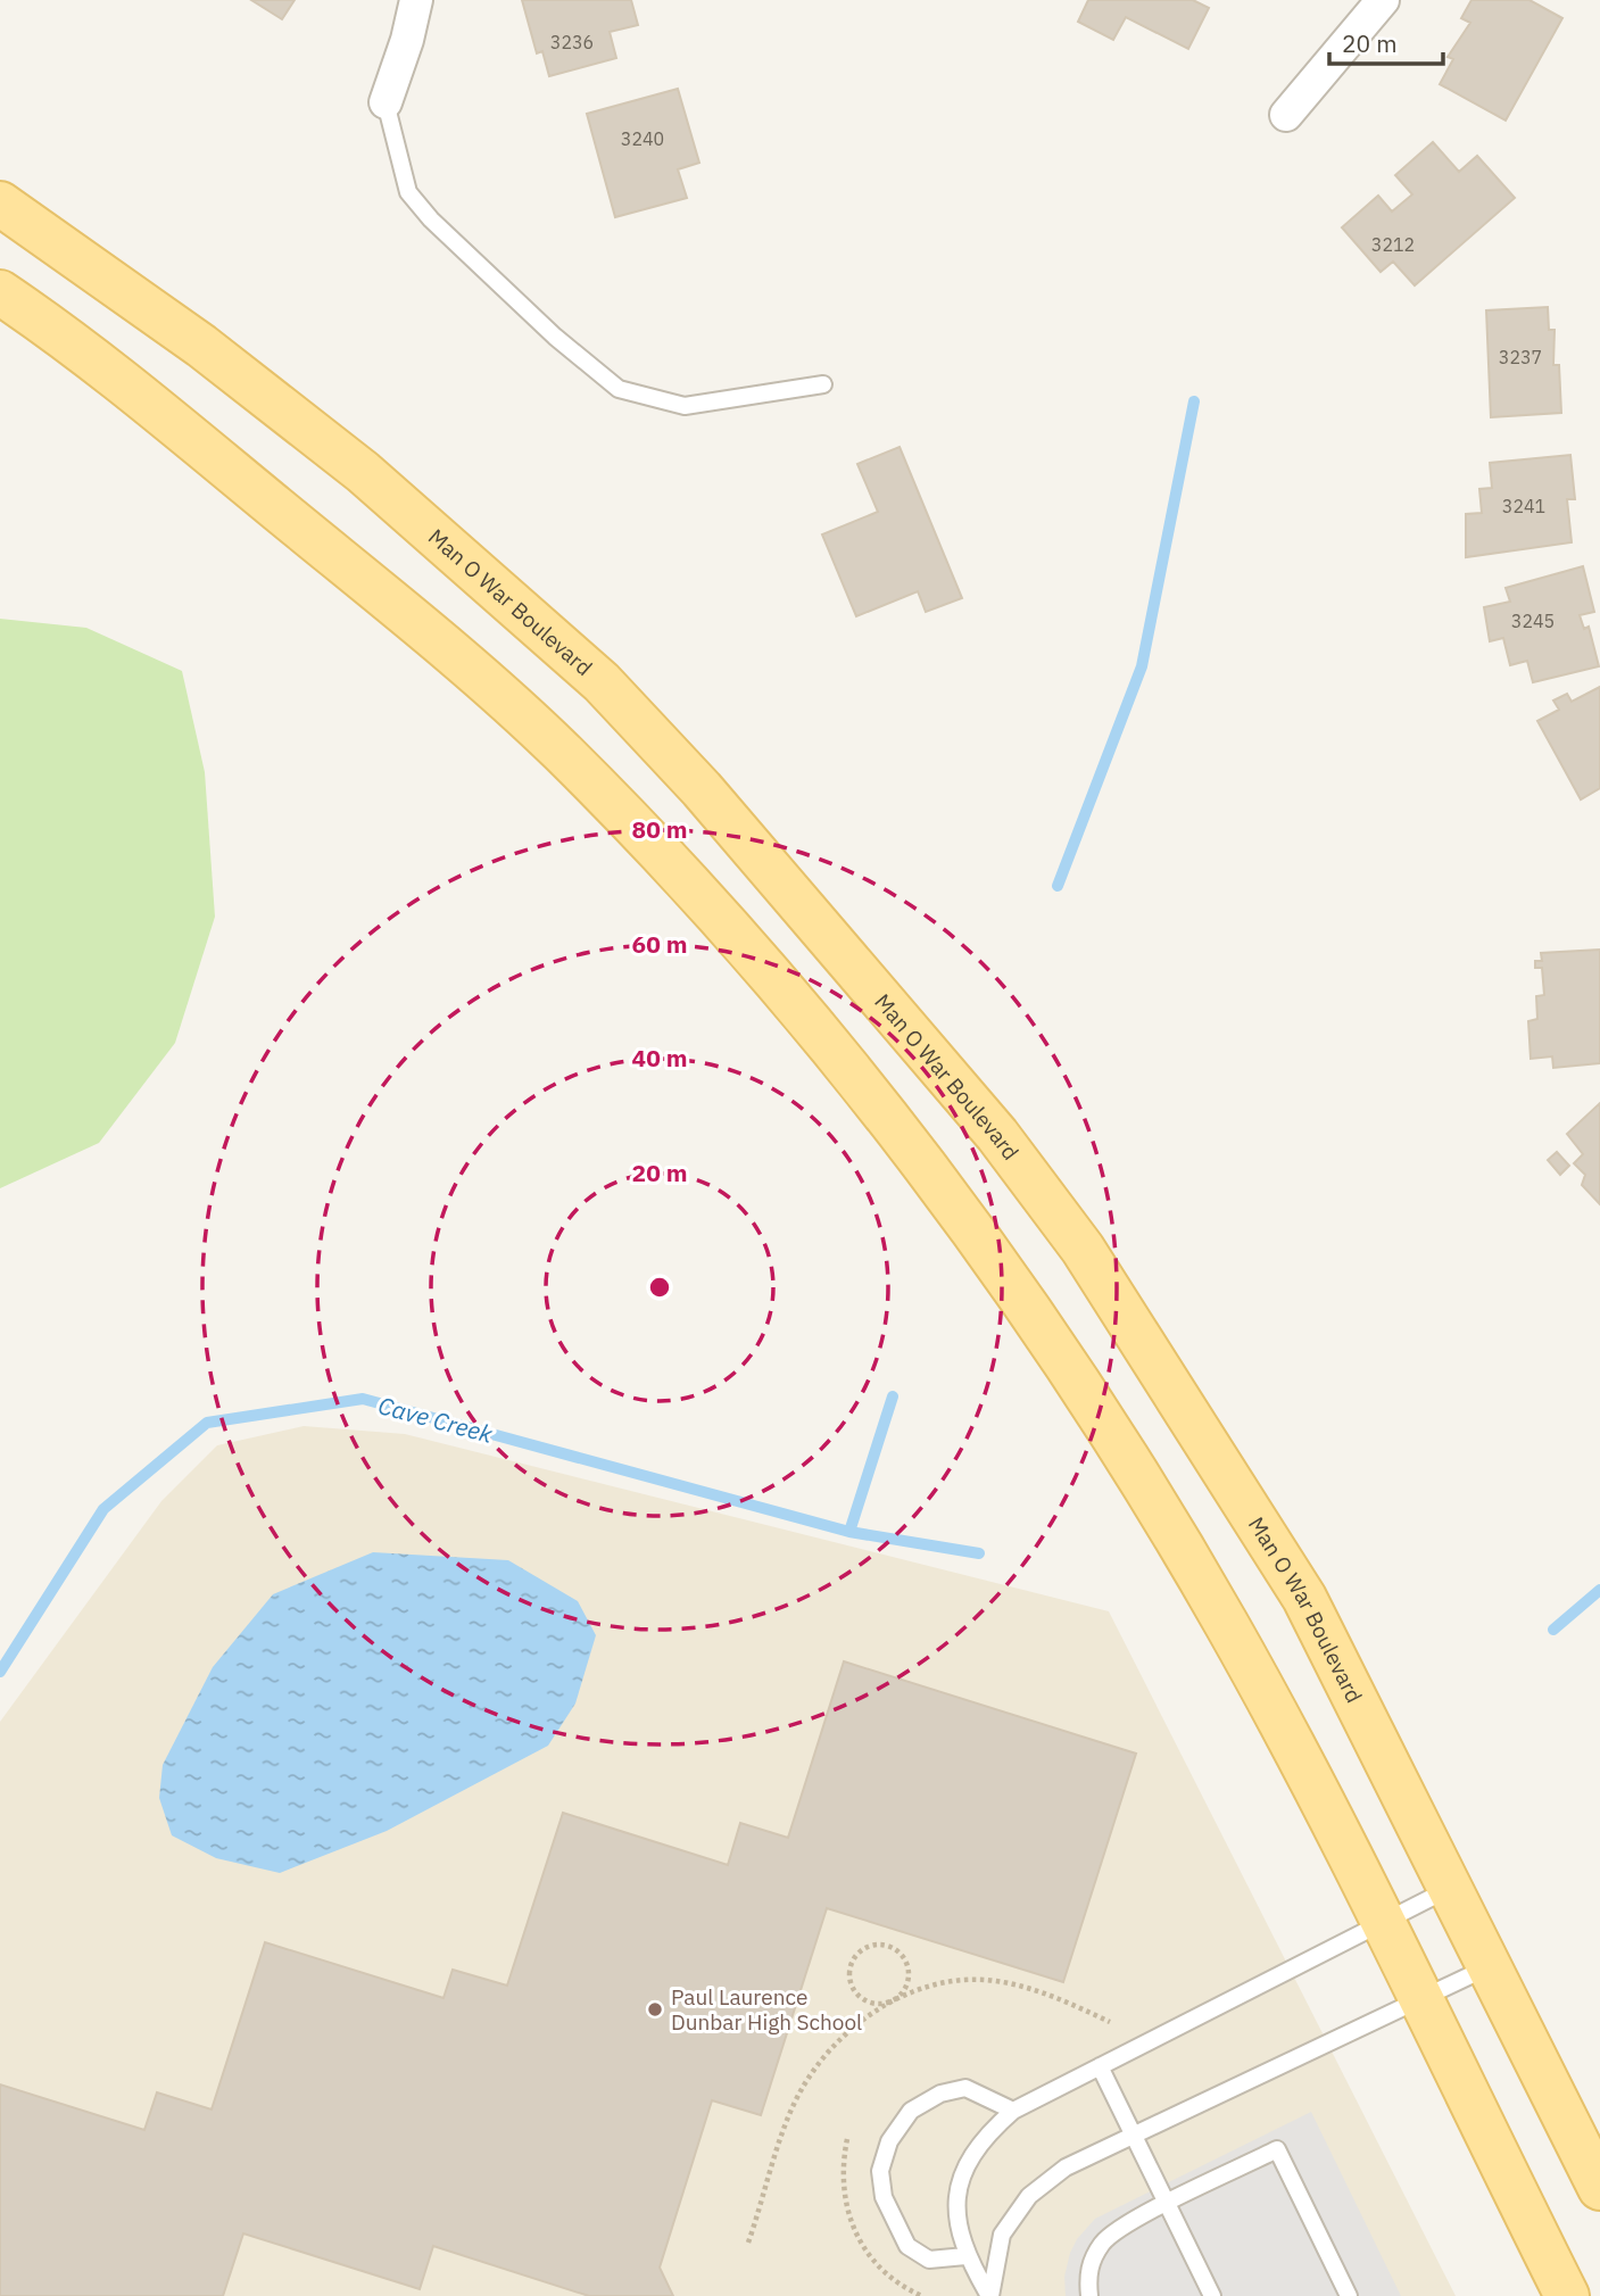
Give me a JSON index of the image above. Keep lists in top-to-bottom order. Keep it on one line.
{"streets":{"main road":["Man O War Boulevard"]},"water":["Cave Creek"],"places":["Paul Laurence Dunbar High School"],"house_numbers":["3236","3240","3212","3237","3241","3245"],"scale_bar":"20 m","rings":["80 m","60 m","40 m","20 m"]}
